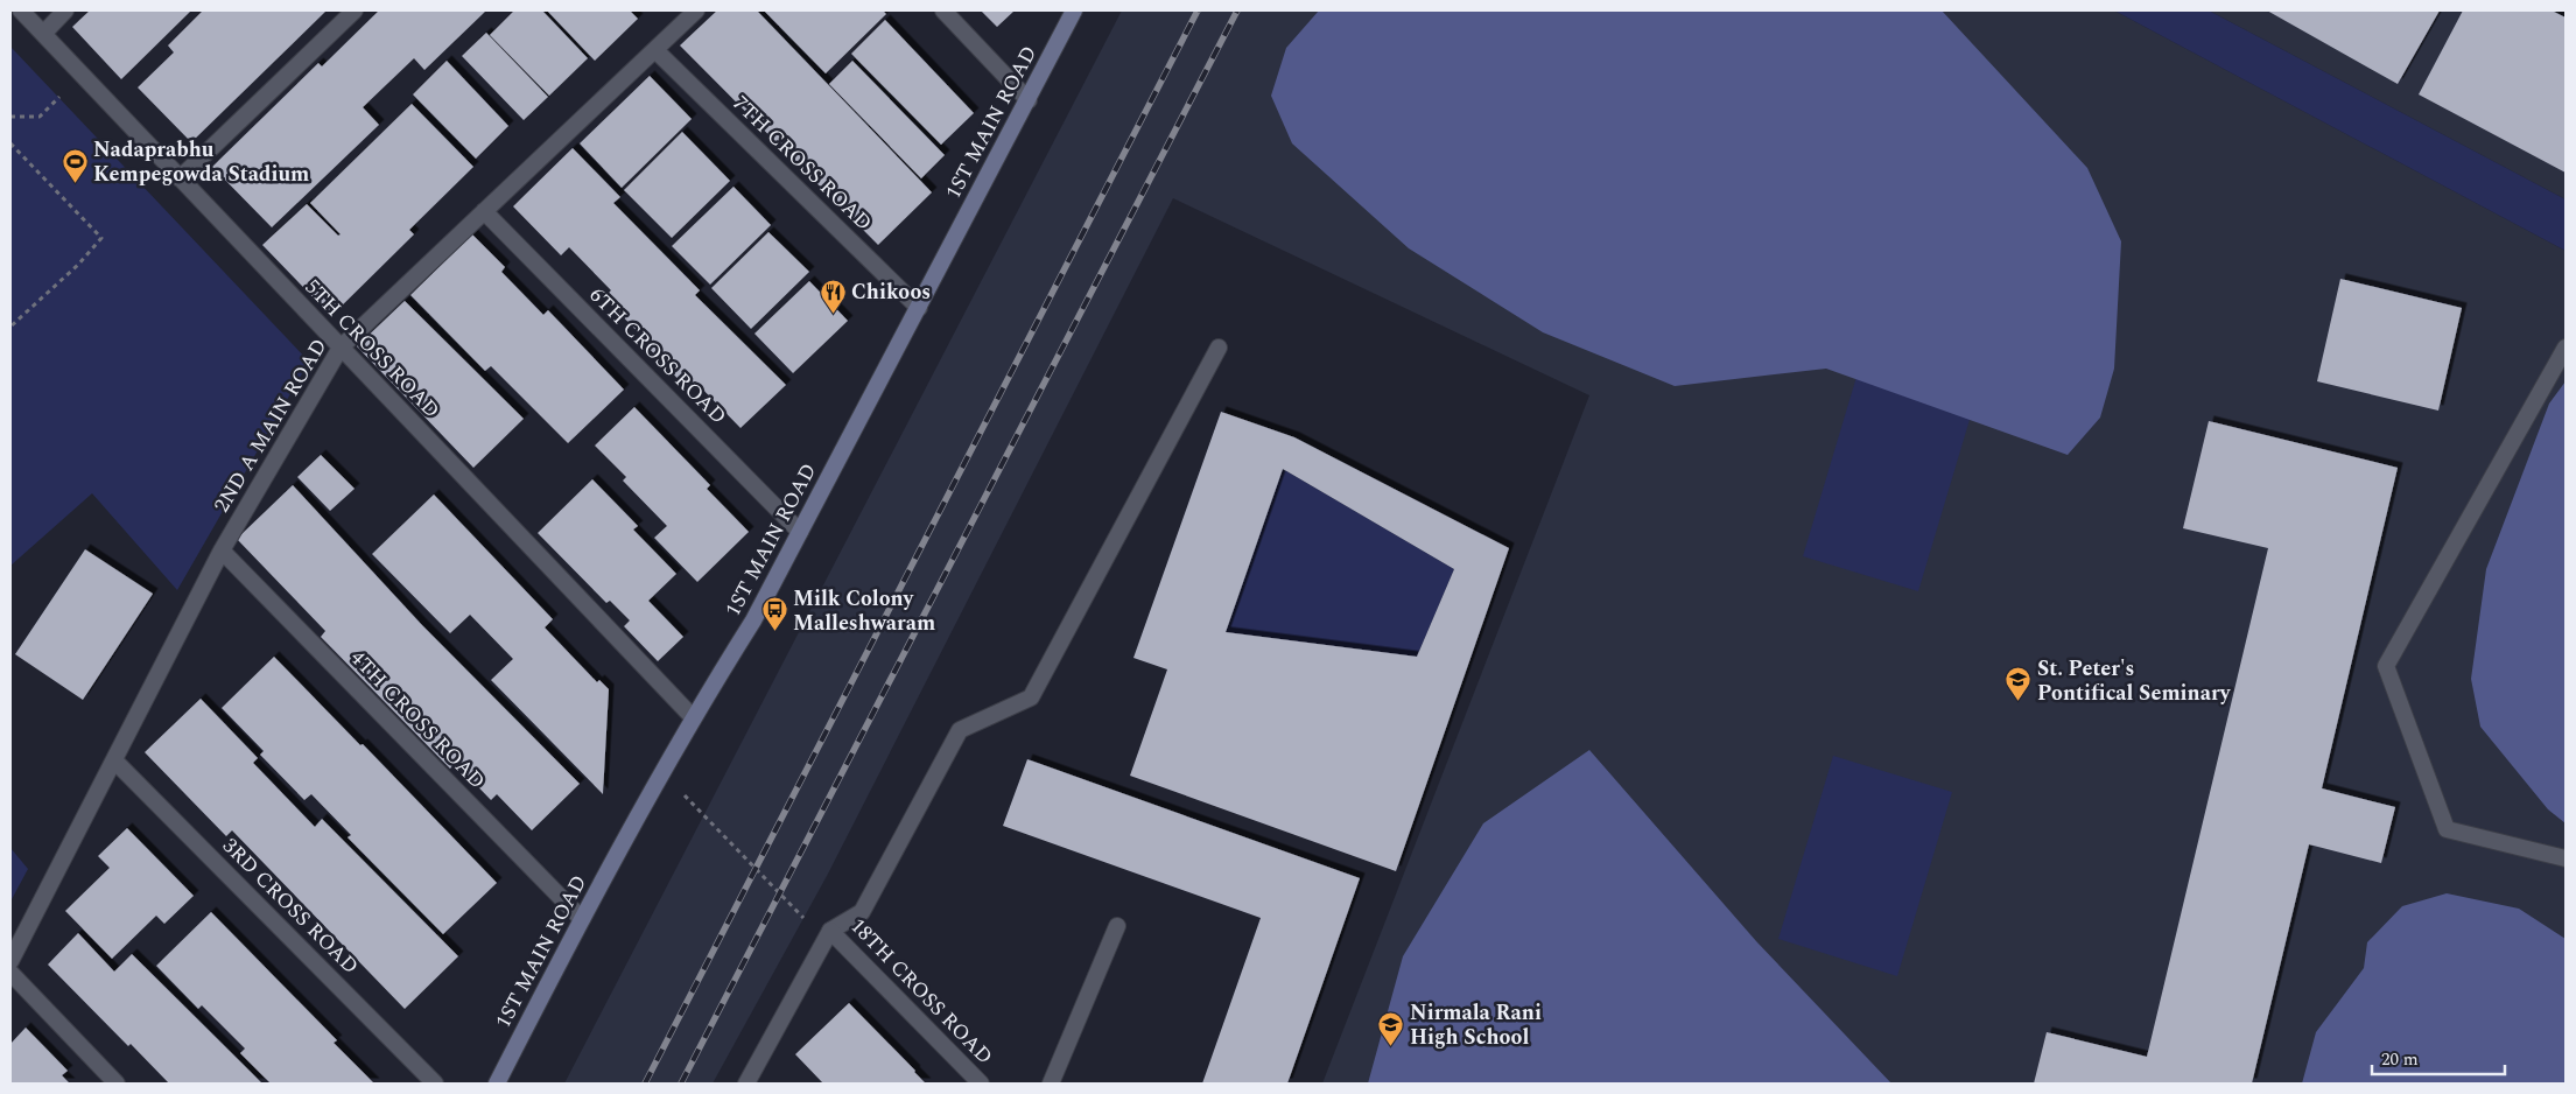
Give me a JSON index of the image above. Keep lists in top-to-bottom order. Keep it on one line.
{"streets":{"main road":["1ST MAIN ROAD"],"street":["7TH CROSS ROAD","5TH CROSS ROAD","6TH CROSS ROAD","2ND A MAIN ROAD","4TH CROSS ROAD","3RD CROSS ROAD","18TH CROSS ROAD"]},"crossings":[["1ST MAIN ROAD","7TH CROSS ROAD"],["1ST MAIN ROAD","5TH CROSS ROAD"],["1ST MAIN ROAD","6TH CROSS ROAD"],["1ST MAIN ROAD","4TH CROSS ROAD"],["7TH CROSS ROAD","2ND A MAIN ROAD"],["5TH CROSS ROAD","2ND A MAIN ROAD"],["6TH CROSS ROAD","2ND A MAIN ROAD"],["2ND A MAIN ROAD","4TH CROSS ROAD"],["2ND A MAIN ROAD","3RD CROSS ROAD"]],"places":{"sports":["Nadaprabhu Kempegowda Stadium"],"restaurant":["Chikoos"],"bus stop":["Milk Colony Malleshwaram"],"school or university":["St. Peter's Pontifical Seminary","Nirmala Rani High School"]},"scale_bar":"20 m"}
